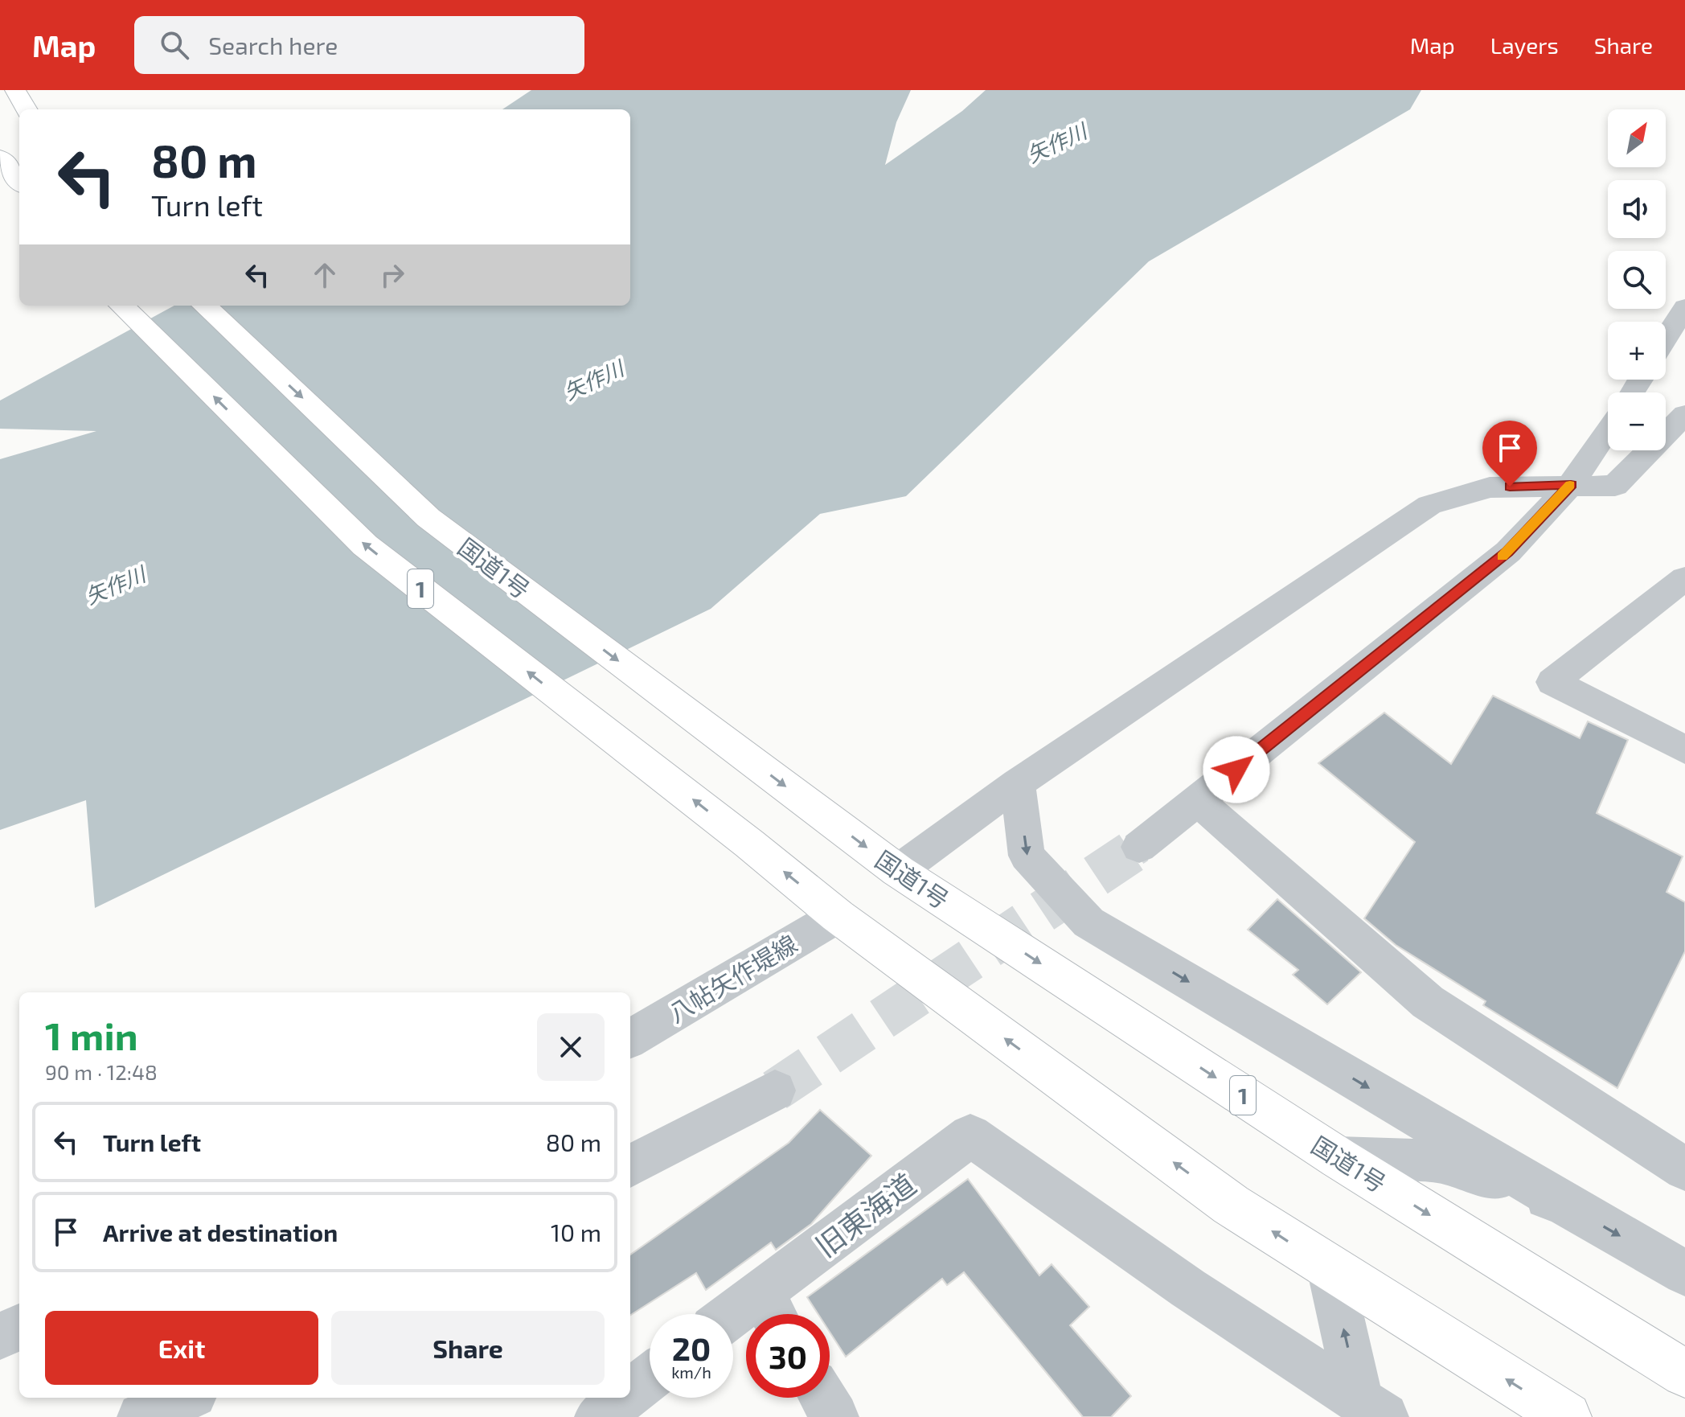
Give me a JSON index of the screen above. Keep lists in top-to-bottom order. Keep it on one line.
{"streets":{"highway":["国道1号","1"],"street":["八帖矢作堤線","旧東海道"]},"crossings":[["1","八帖矢作堤線"]],"water":["矢作川"],"north":"top right","page":{"header":"Map","search":"Search here","nav":["Map","Layers","Share"],"map_buttons":["+","−"],"turn":["80 m","Turn left"],"heading":["1 min","90 m · 12:48"],"list":[{"name":"Turn left","value":"80 m"},{"name":"Arrive at destination","value":"10 m"}],"buttons":["Exit","Share"],"speed":"20 km/h","limit":"30"}}
